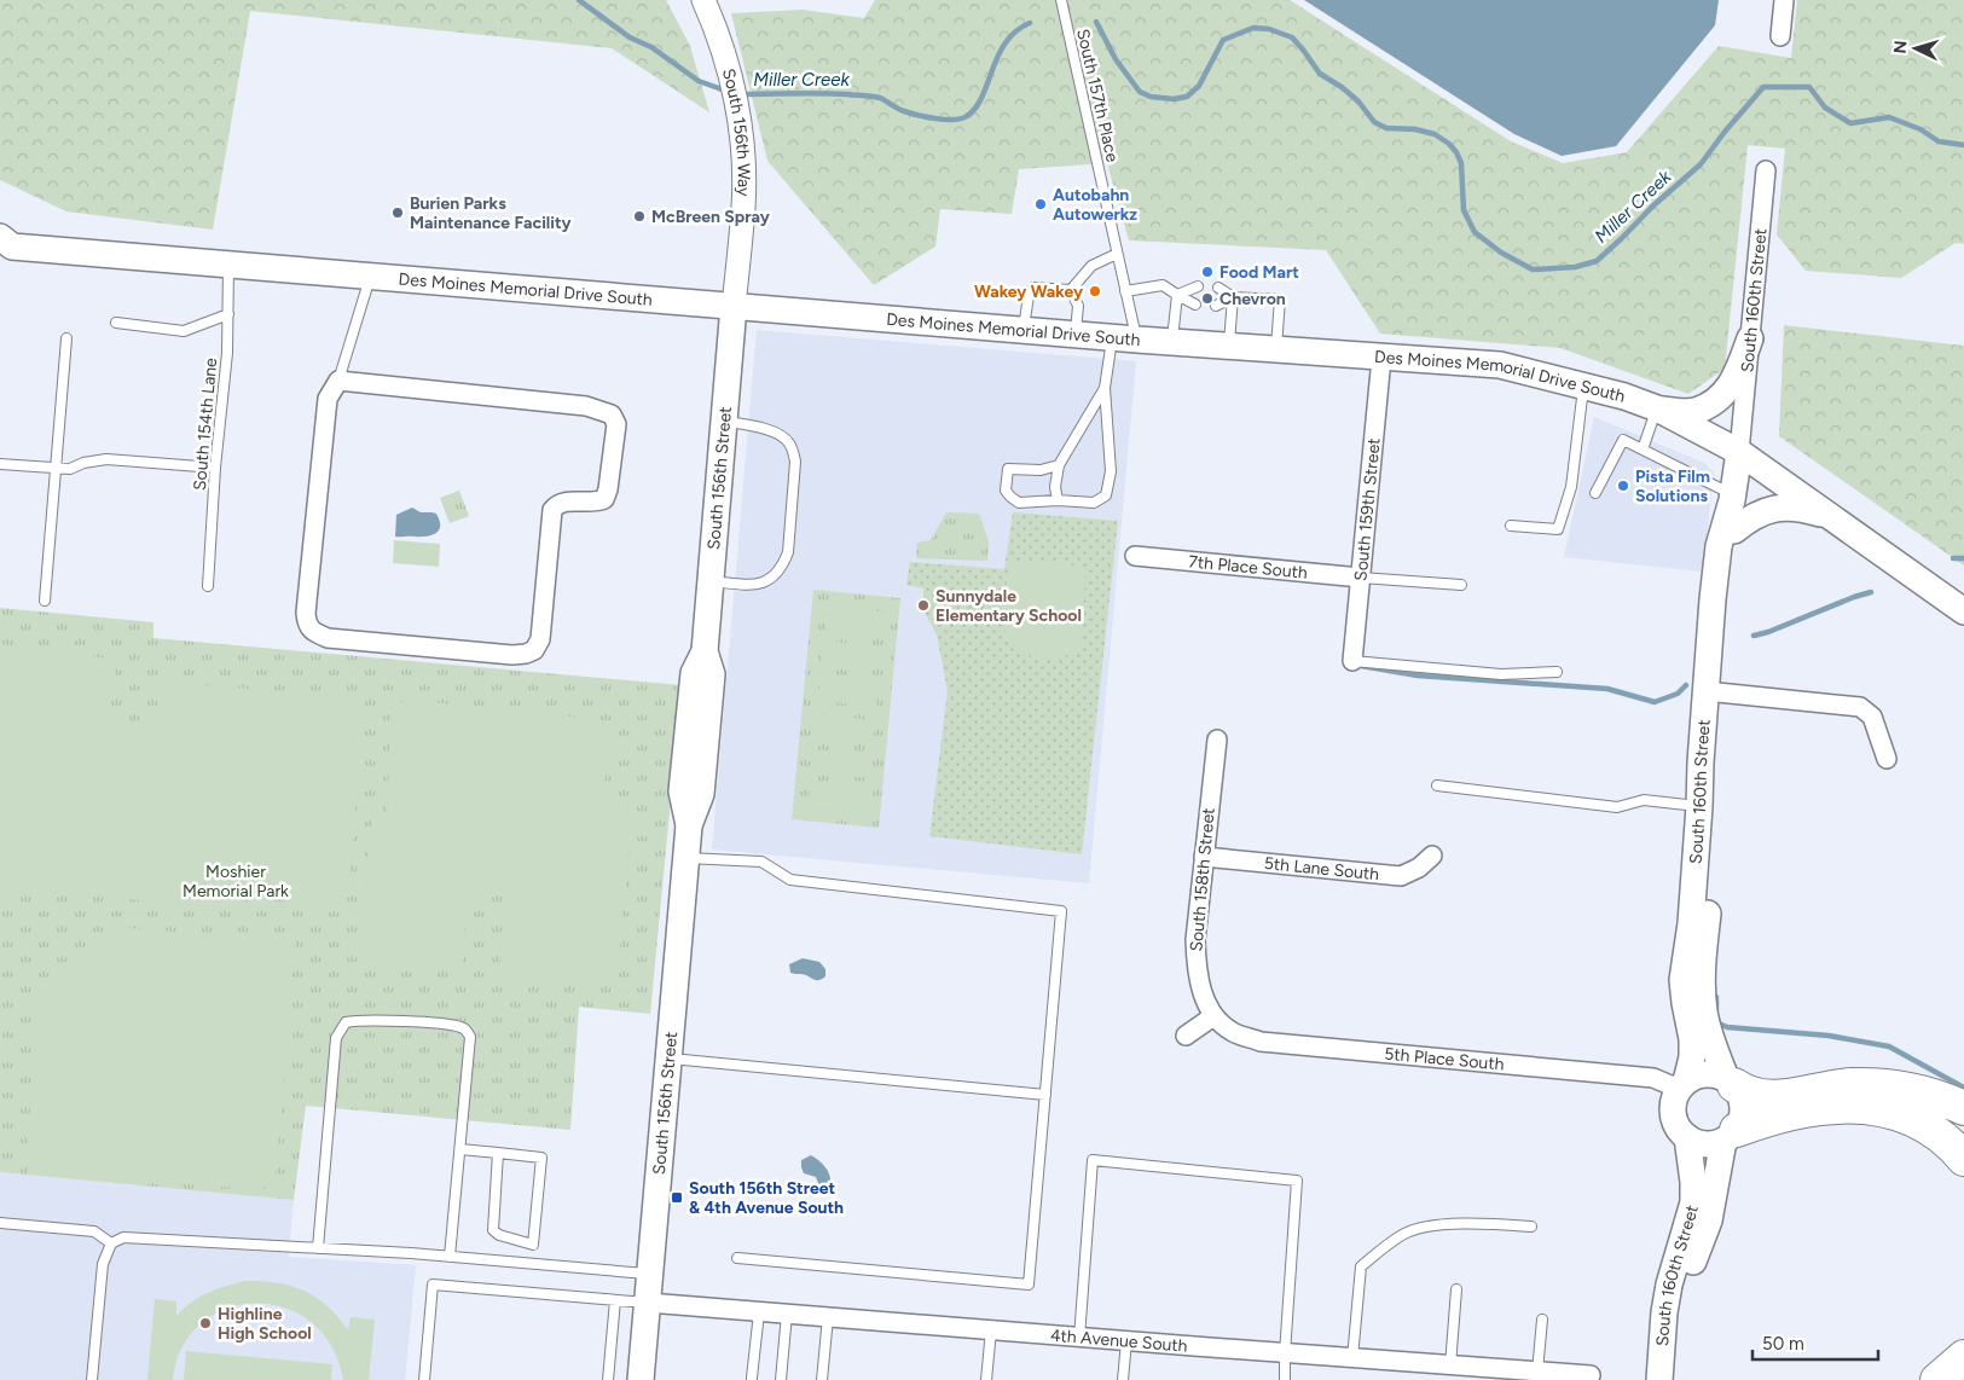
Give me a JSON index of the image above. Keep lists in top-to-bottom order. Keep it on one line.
{"streets":{"main road":["Des Moines Memorial Drive South","South 160th Street","South 156th Street"],"street":["South 156th Way","South 159th Street","7th Place South","5th Lane South","South 158th Street","5th Place South","4th Avenue South"],"lane":["South 157th Place","South 154th Lane"]},"crossings":[["South 157th Place","Des Moines Memorial Drive South"],["South 156th Way","Des Moines Memorial Drive South"],["South 156th Way","South 156th Street"],["Des Moines Memorial Drive South","South 160th Street"],["Des Moines Memorial Drive South","South 154th Lane"],["Des Moines Memorial Drive South","South 156th Street"],["Des Moines Memorial Drive South","South 159th Street"],["South 160th Street","5th Place South"],["South 156th Street","4th Avenue South"],["South 159th Street","7th Place South"],["5th Lane South","South 158th Street"],["South 158th Street","5th Place South"]],"water":["Miller Creek"],"parks":["Moshier Memorial Park"],"places":{"other":["Autobahn Autowerkz","Burien Parks Maintenance Facility","McBreen Spray","Food Mart","Wakey Wakey","Chevron","Pista Film Solutions","Sunnydale Elementary School","Highline High School"],"transit":["South 156th Street & 4th Avenue South"]},"scale_bar":"50 m","north":"left"}
